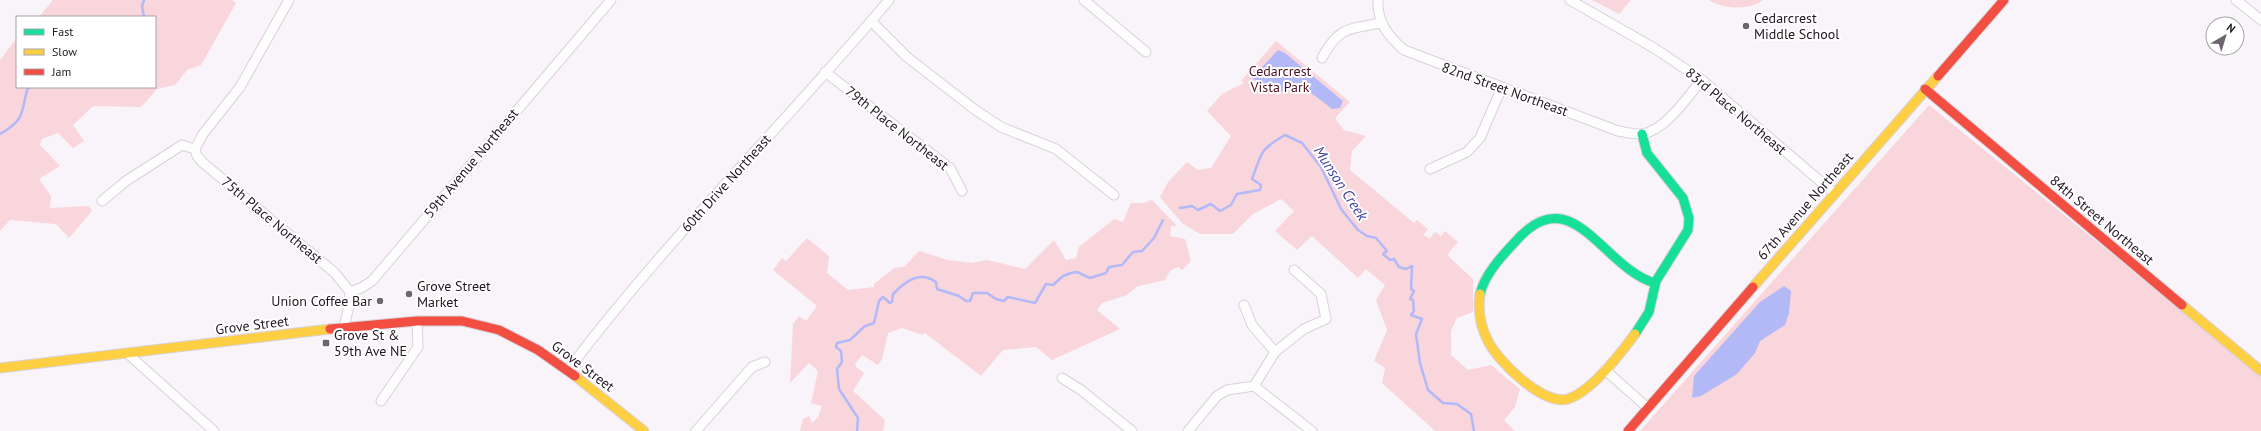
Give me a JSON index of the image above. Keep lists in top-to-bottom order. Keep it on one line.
{"streets":{"street":["82nd Street Northeast","83rd Place Northeast","79th Place Northeast","59th Avenue Northeast","60th Drive Northeast","67th Avenue Northeast","75th Place Northeast","84th Street Northeast","Grove Street"]},"crossings":[["83rd Place Northeast","67th Avenue Northeast"],["79th Place Northeast","60th Drive Northeast"],["59th Avenue Northeast","75th Place Northeast"],["60th Drive Northeast","Grove Street"],["67th Avenue Northeast","84th Street Northeast"]],"water":["Munson Creek"],"parks":["Cedarcrest Vista Park"],"places":{"other":["Cedarcrest Middle School","Grove Street Market","Union Coffee Bar"],"transit":["Grove St & 59th Ave NE"]},"legend":["Fast","Slow","Jam"],"north":"top right"}
